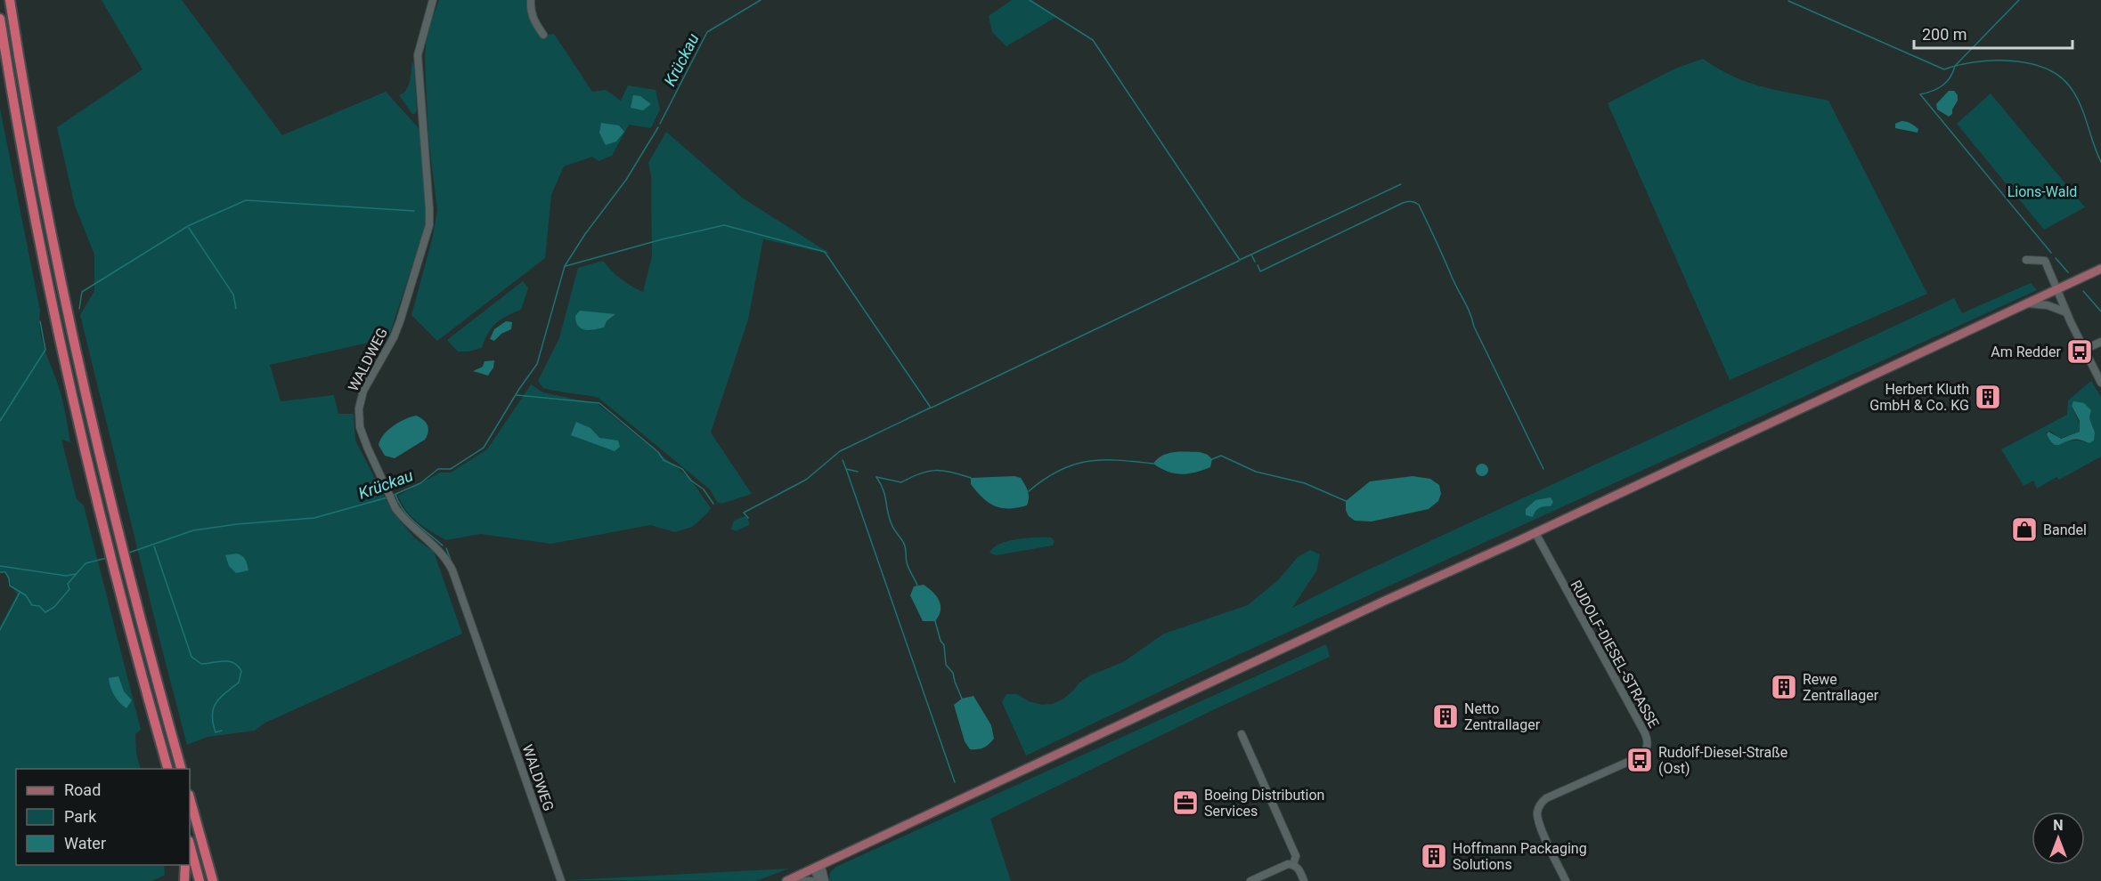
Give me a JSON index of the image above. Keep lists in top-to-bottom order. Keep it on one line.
{"streets":{"street":["WALDWEG","RUDOLF-DIESEL-STRASSE"]},"water":["Krückau"],"parks":["Lions-Wald"],"places":{"bus stop":["Am Redder","Rudolf-Diesel-Straße (Ost)"],"building":["Herbert Kluth GmbH & Co. KG","Rewe Zentrallager","Netto Zentrallager","Hoffmann Packaging Solutions"],"shop":["Bandel"],"office":["Boeing Distribution Services"]},"legend":["Road","Park","Water"],"scale_bar":"200 m","north":"top"}
